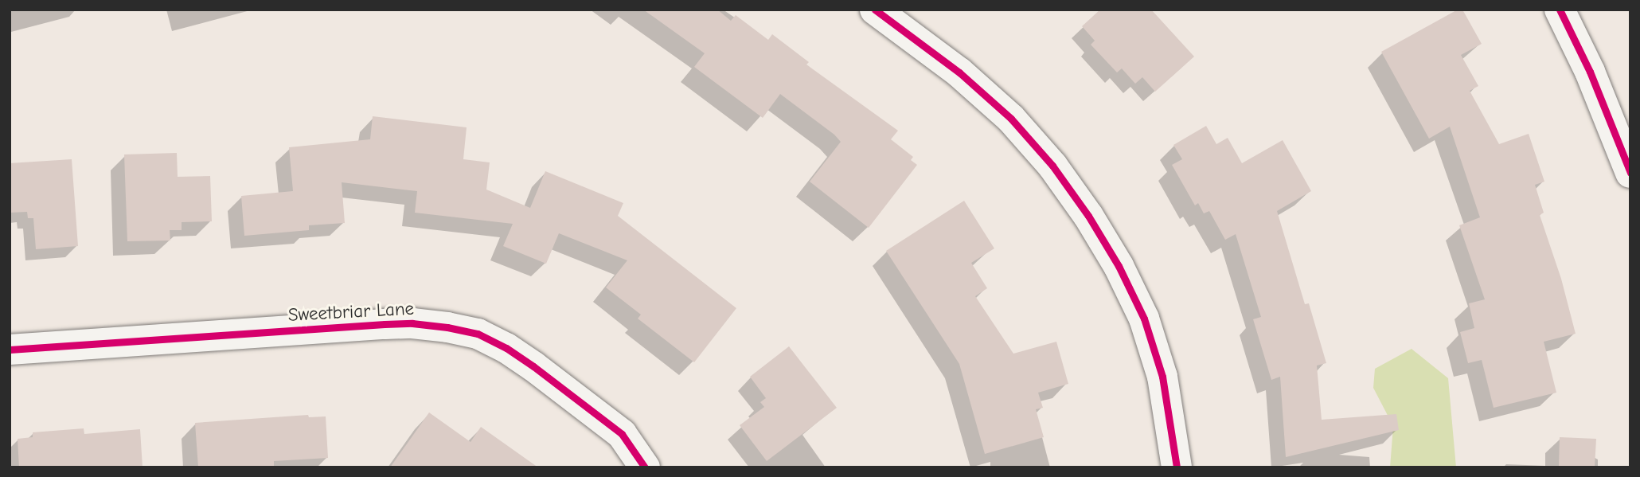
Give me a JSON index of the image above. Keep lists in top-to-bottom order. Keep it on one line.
{"streets":{"street":["Sweetbriar Lane"]}}
